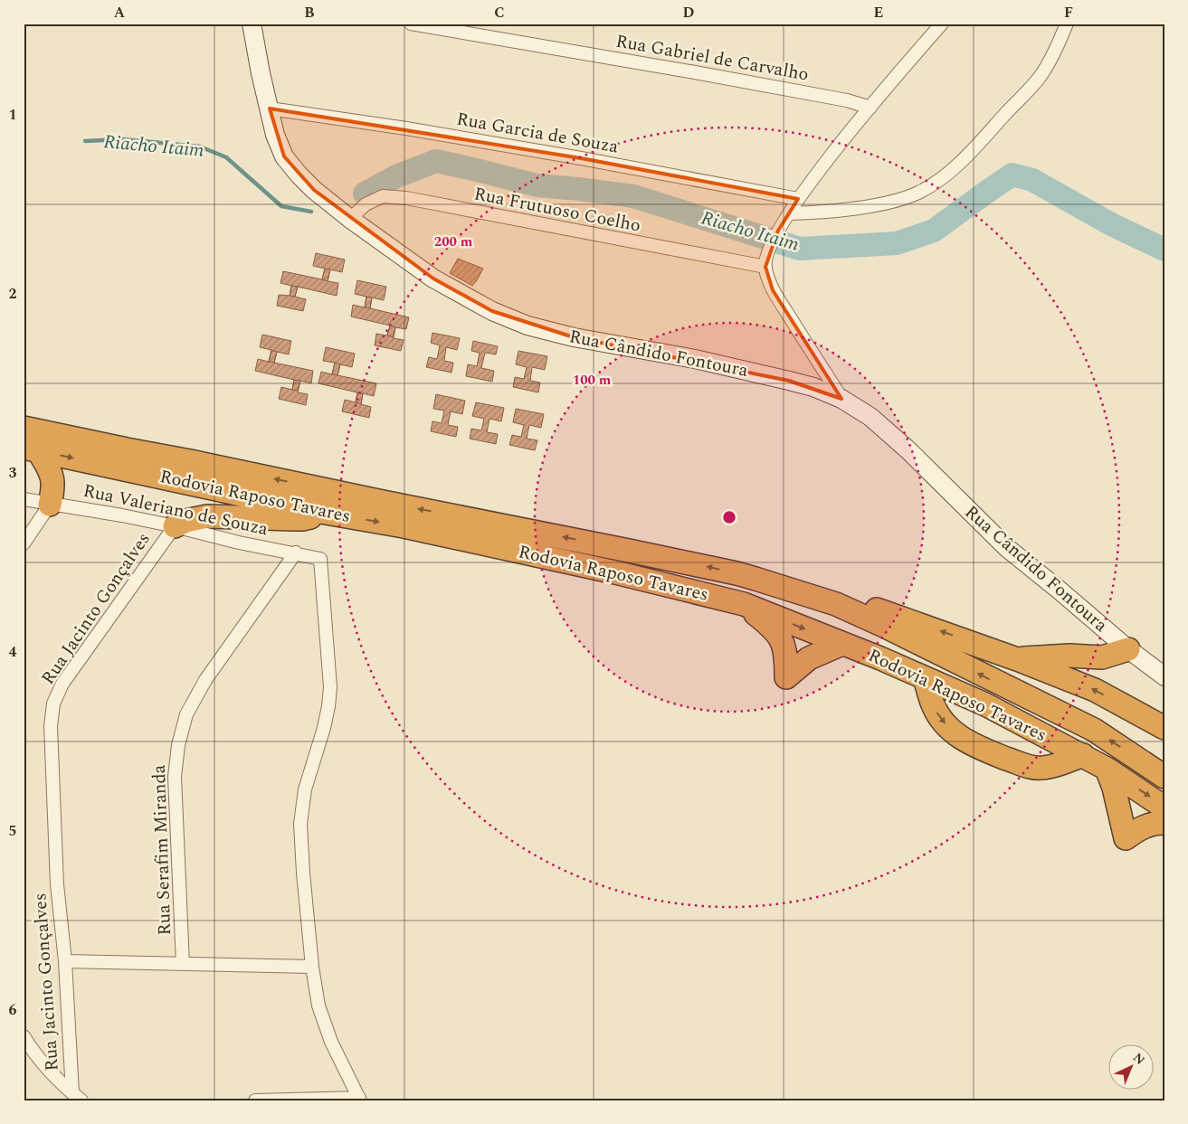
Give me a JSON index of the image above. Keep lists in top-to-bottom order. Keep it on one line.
{"streets":{"highway":["Rodovia Raposo Tavares"],"main road":["Rua Cândido Fontoura"],"street":["Rua Gabriel de Carvalho","Rua Garcia de Souza","Rua Frutuoso Coelho","Rua Valeriano de Souza","Rua Jacinto Gonçalves","Rua Serafim Miranda"]},"crossings":[["Rua Garcia de Souza","Rua Cândido Fontoura"],["Rua Frutuoso Coelho","Rua Cândido Fontoura"],["Rua Valeriano de Souza","Rua Jacinto Gonçalves"],["Rua Valeriano de Souza","Rua Serafim Miranda"]],"water":["Riacho Itaim"],"north":"top right","grid":{"columns":["A","B","C","D","E","F"],"rows":["1","2","3","4","5","6"]},"rings":["200 m","100 m"]}
